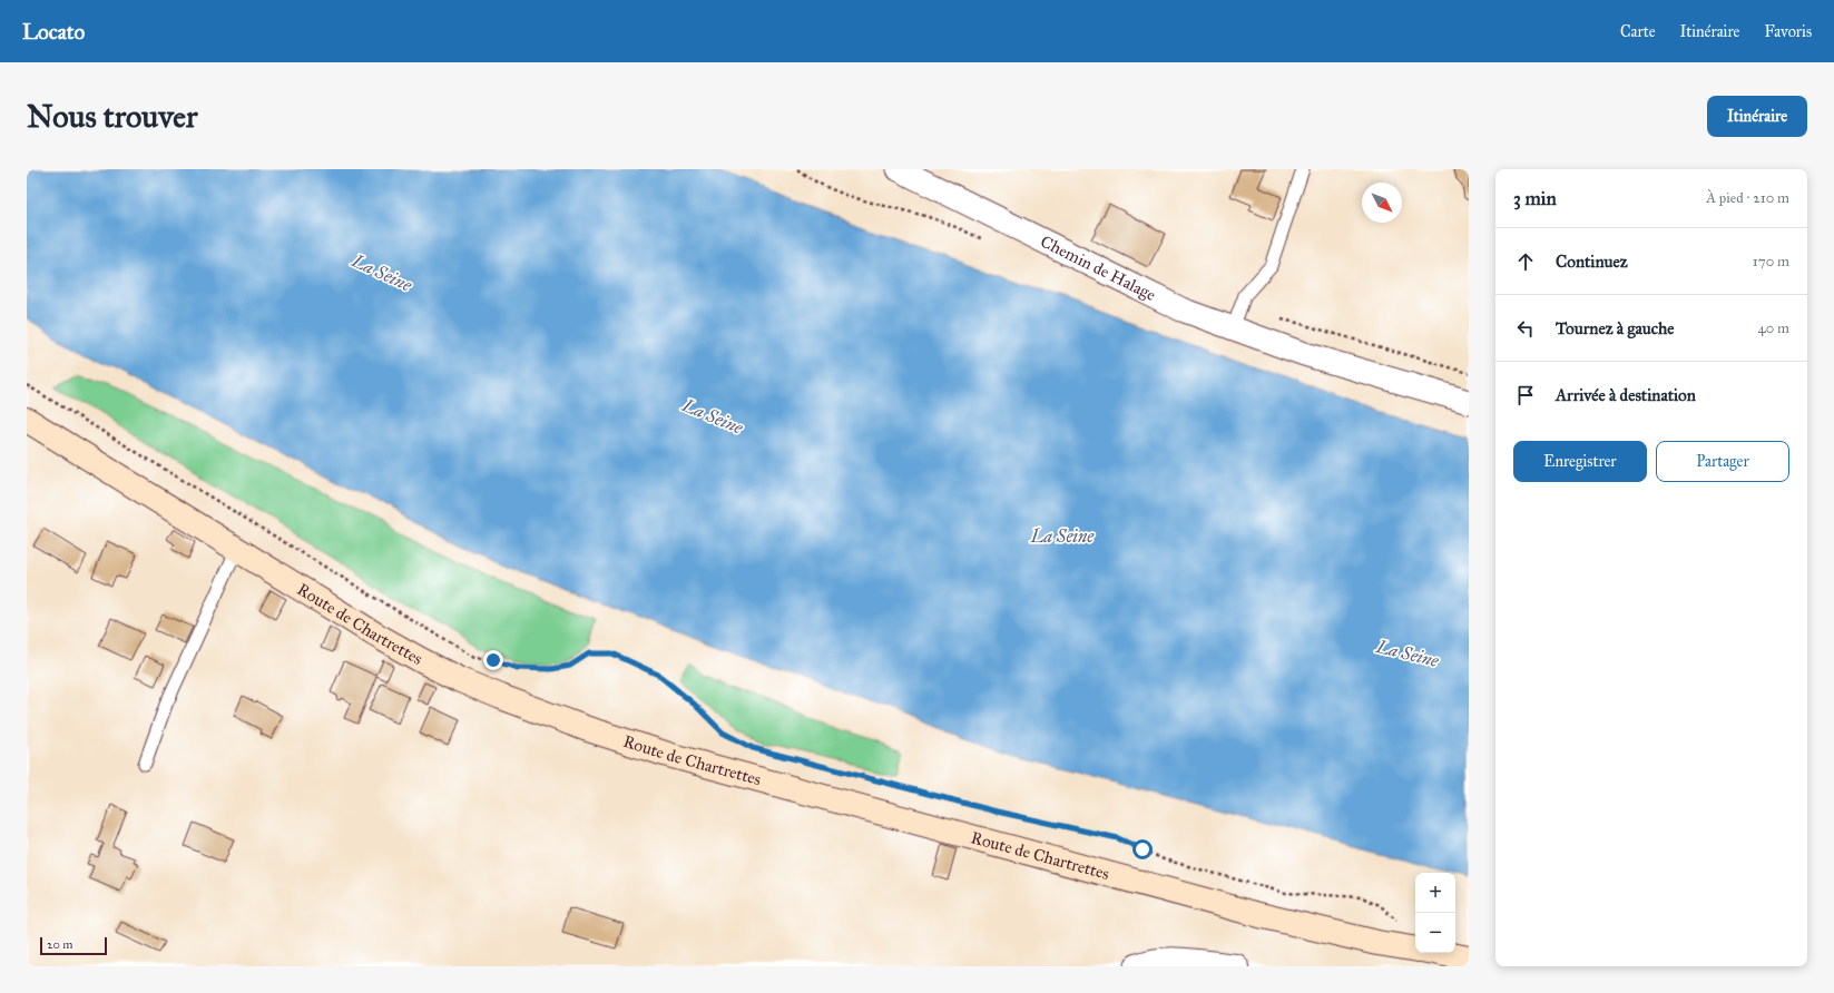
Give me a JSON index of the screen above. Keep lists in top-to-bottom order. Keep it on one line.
{"streets":{"main road":["Route de Chartrettes"],"street":["Chemin de Halage"]},"water":["La Seine"],"scale_bar":"20 m","north":"bottom right","page":{"header":"Locato","nav":["Carte","Itinéraire","Favoris"],"buttons":["Itinéraire",["Enregistrer","Partager"]],"title":"Nous trouver","heading":["3 min","À pied · 210 m"],"list":[["Continuez","170 m"],["Tournez à gauche","40 m"],"Arrivée à destination"],"map_buttons":["+","−"],"scale":"20 m"}}
